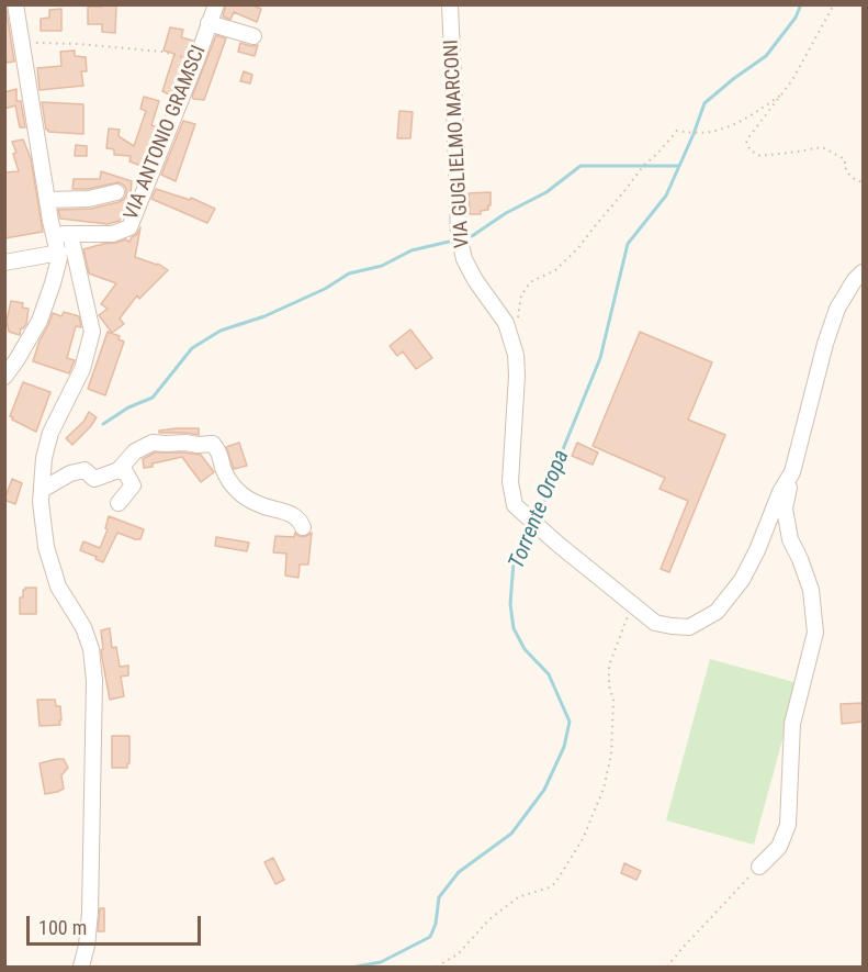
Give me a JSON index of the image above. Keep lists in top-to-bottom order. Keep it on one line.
{"streets":{"street":["VIA ANTONIO GRAMSCI","VIA GUGLIELMO MARCONI"]},"water":["Torrente Oropa"],"scale_bar":"100 m"}
